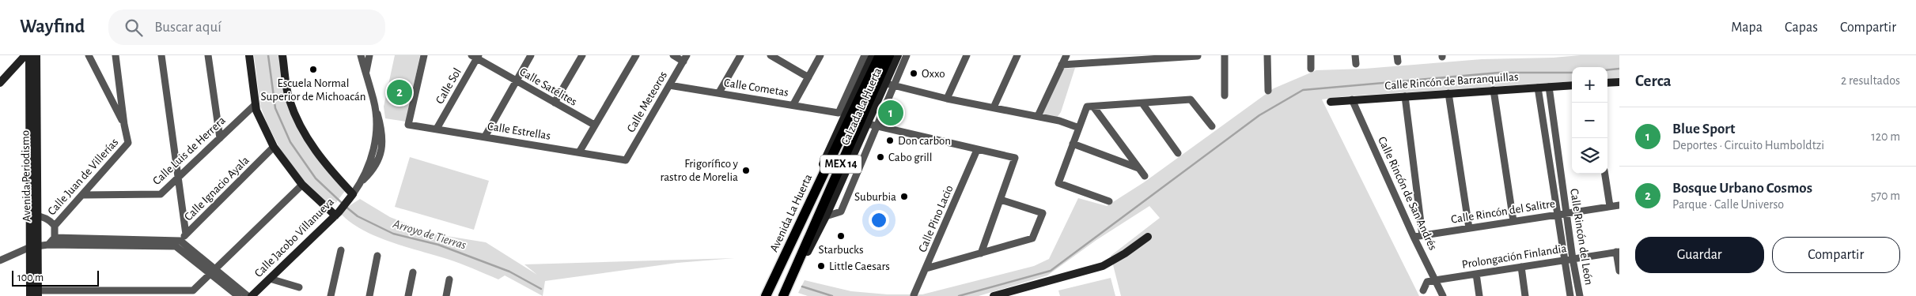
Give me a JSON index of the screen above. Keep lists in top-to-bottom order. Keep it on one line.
{"streets":{"main road":["MEX 14","Avenida La Huerta"],"street":["Calle Rincón de Barranquillas","Calle Sol","Calle Satélites","Calle Cometas","Calle Meteoros","Calzada La Huerta","Calle Estrellas","Calle Luis de Herrera","Avenida Periodismo","Calle Juan de Villerías","Calle Ignacio Ayala","Calle Rincón de San Andrés","Calle Rincón del Salitre","Calle Pino Lacio","Calle Rincón del León","Calle Jacobo Villanueva","Prolongación Finlandia"]},"crossings":[["Calle Rincón de Barranquillas","Calle Rincón de San Andrés"],["Calle Rincón de Barranquillas","Calle Rincón del León"],["Calle Sol","Calle Satélites"],["Calle Sol","Calle Estrellas"],["Calle Cometas","Calle Meteoros"],["Calle Cometas","Calzada La Huerta"],["Calle Cometas","Avenida La Huerta"],["Calle Meteoros","Calle Estrellas"],["Calzada La Huerta","Avenida La Huerta"],["Calle Luis de Herrera","Calle Juan de Villerías"],["Avenida Periodismo","Calle Juan de Villerías"],["Calle Rincón de San Andrés","Calle Rincón del Salitre"],["Calle Rincón de San Andrés","Prolongación Finlandia"],["Calle Rincón del Salitre","Calle Rincón del León"],["Calle Rincón del León","Prolongación Finlandia"]],"water":["Arroyo de Tierras"],"places":["Escuela Normal Superior de Michoacán","Oxxo","Don carbon","Cabo grill","Frigorífico y rastro de Morelia","Suburbia","Starbucks","Little Caesars"],"scale_bar":"100 m","page":{"header":"Wayfind","search":"Buscar aquí","nav":["Mapa","Capas","Compartir"],"heading":["Cerca","2 resultados"],"map_buttons":["+","−"],"pins":["2","1"],"list":[{"mark":"1","name":"Blue Sport","note":"Deportes · Circuito Humboldtzi","value":"120 m"},{"mark":"2","name":"Bosque Urbano Cosmos","note":"Parque · Calle Universo","value":"570 m"}],"buttons":["Guardar","Compartir"],"scale":"100 m"}}
